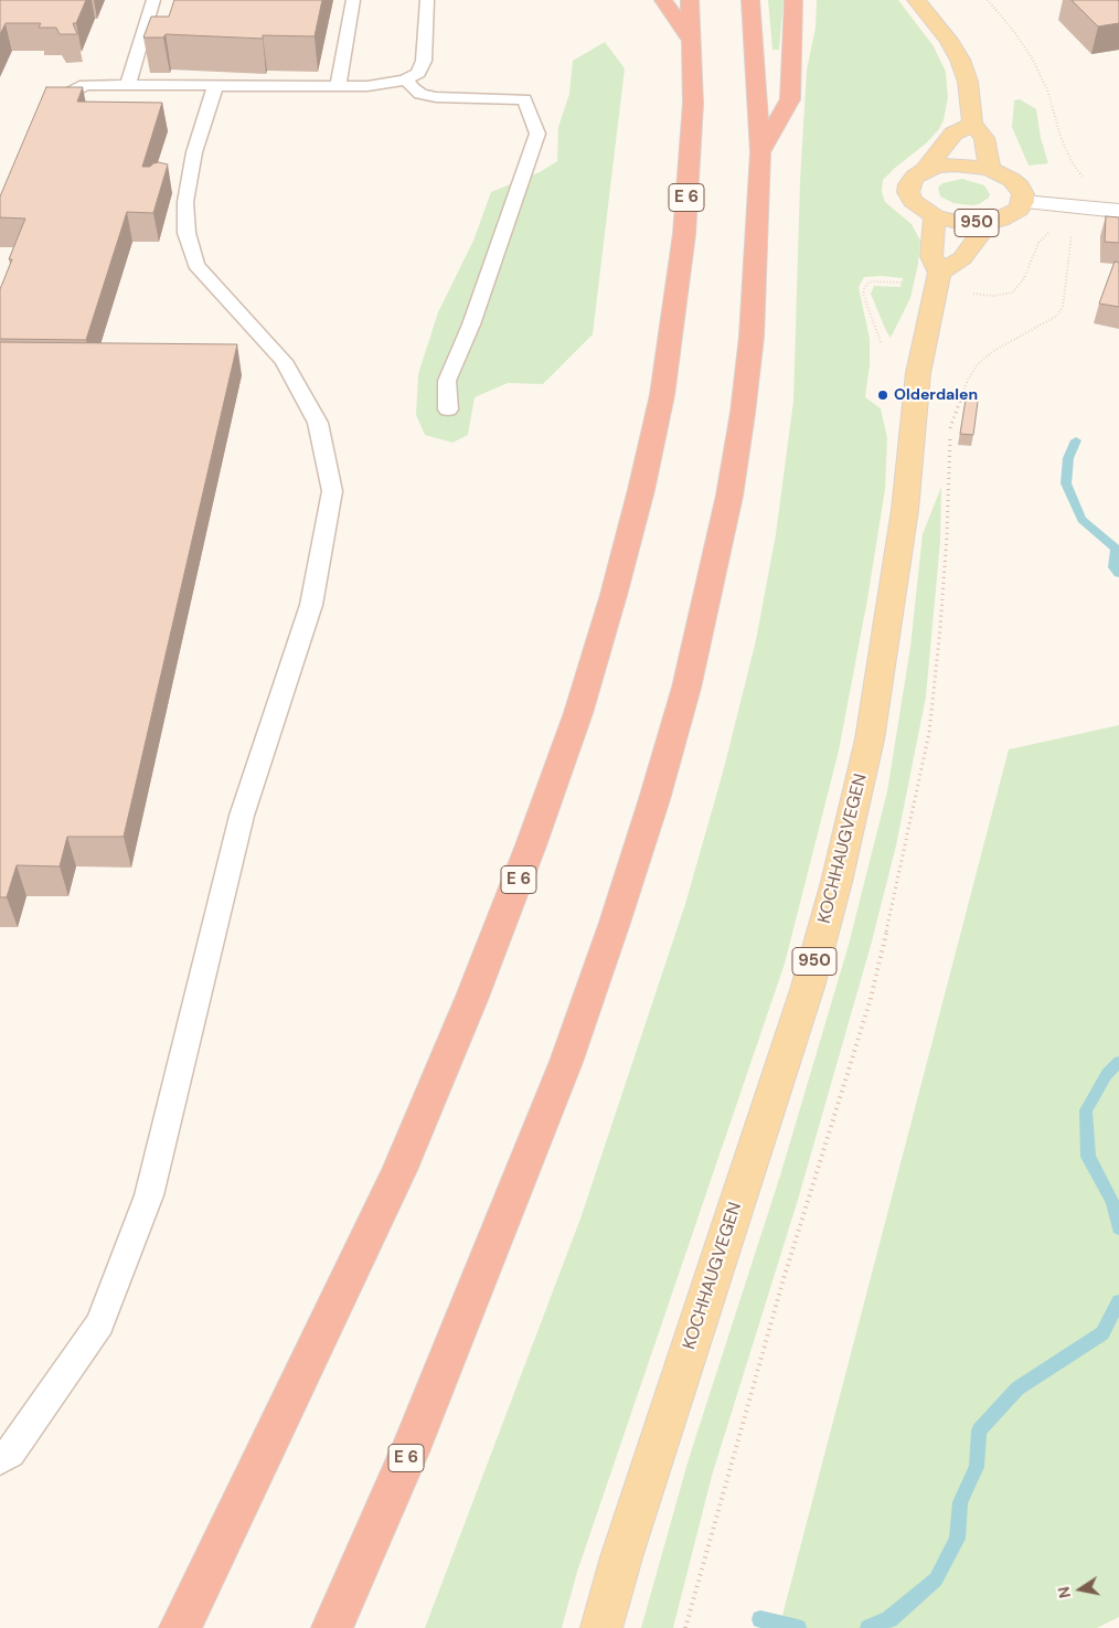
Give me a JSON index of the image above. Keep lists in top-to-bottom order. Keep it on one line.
{"streets":{"highway":["E 6"],"main road":["950","KOCHHAUGVEGEN"]},"crossings":[["950","KOCHHAUGVEGEN"]],"places":["Olderdalen"],"north":"left"}
